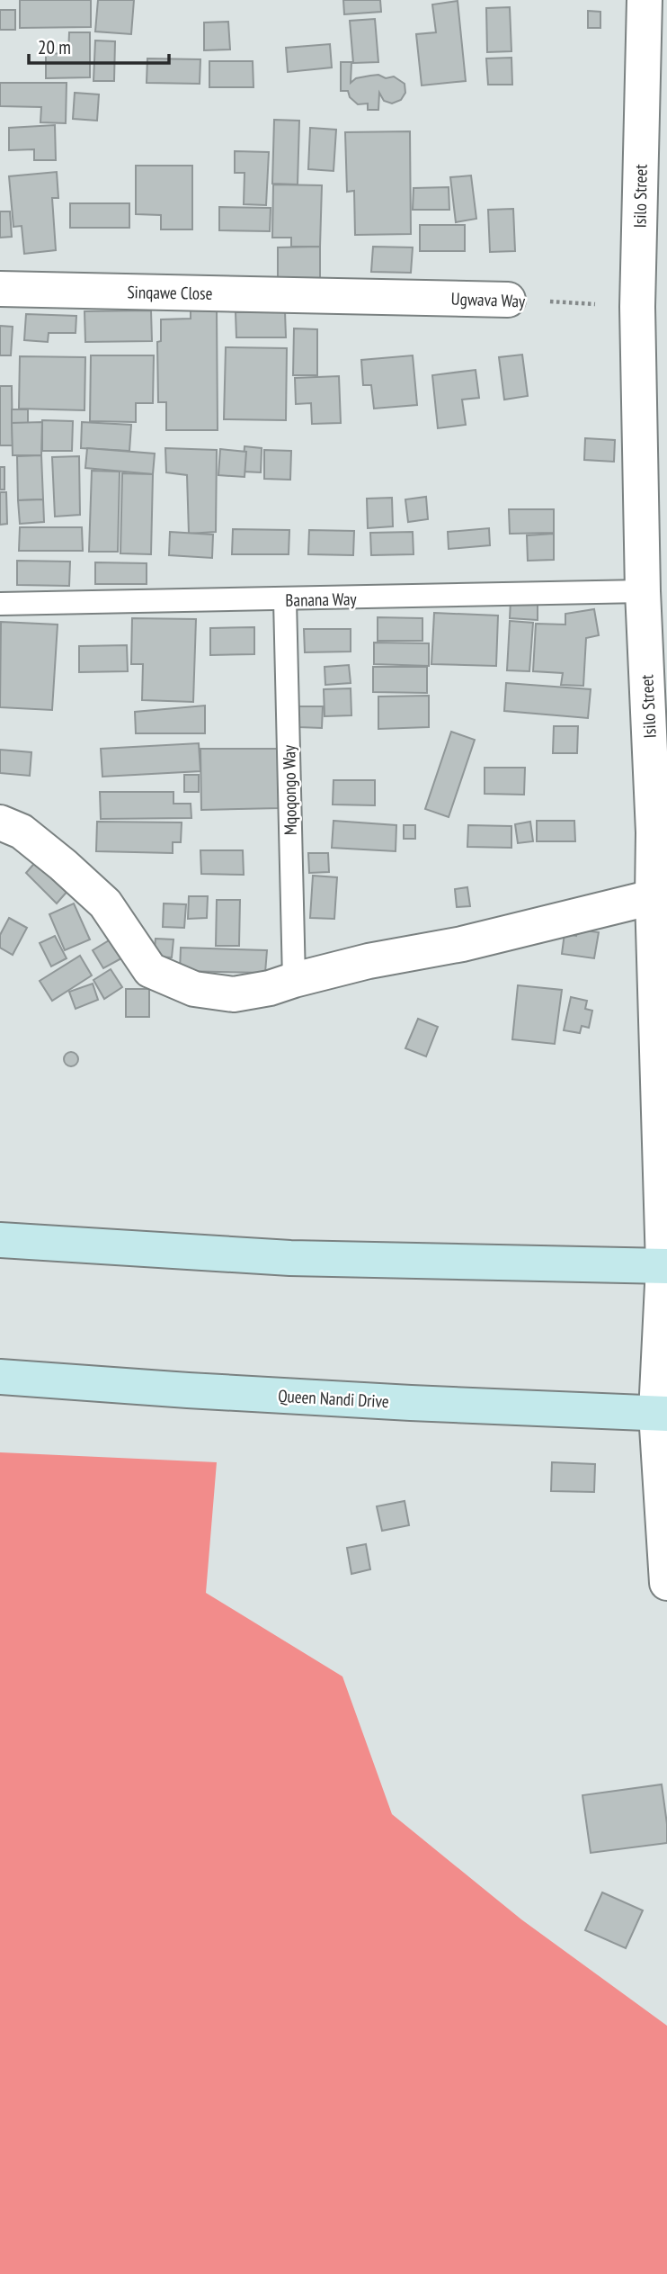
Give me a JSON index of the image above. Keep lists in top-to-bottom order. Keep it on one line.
{"streets":{"main road":["Queen Nandi Drive"],"street":["Isilo Street","Sinqawe Close","Ugwava Way"],"lane":["Banana Way","Mqoqongo Way"]},"crossings":[["Isilo Street","Ugwava Way"],["Isilo Street","Banana Way"],["Isilo Street","Queen Nandi Drive"],["Sinqawe Close","Ugwava Way"],["Banana Way","Mqoqongo Way"]],"scale_bar":"20 m"}
